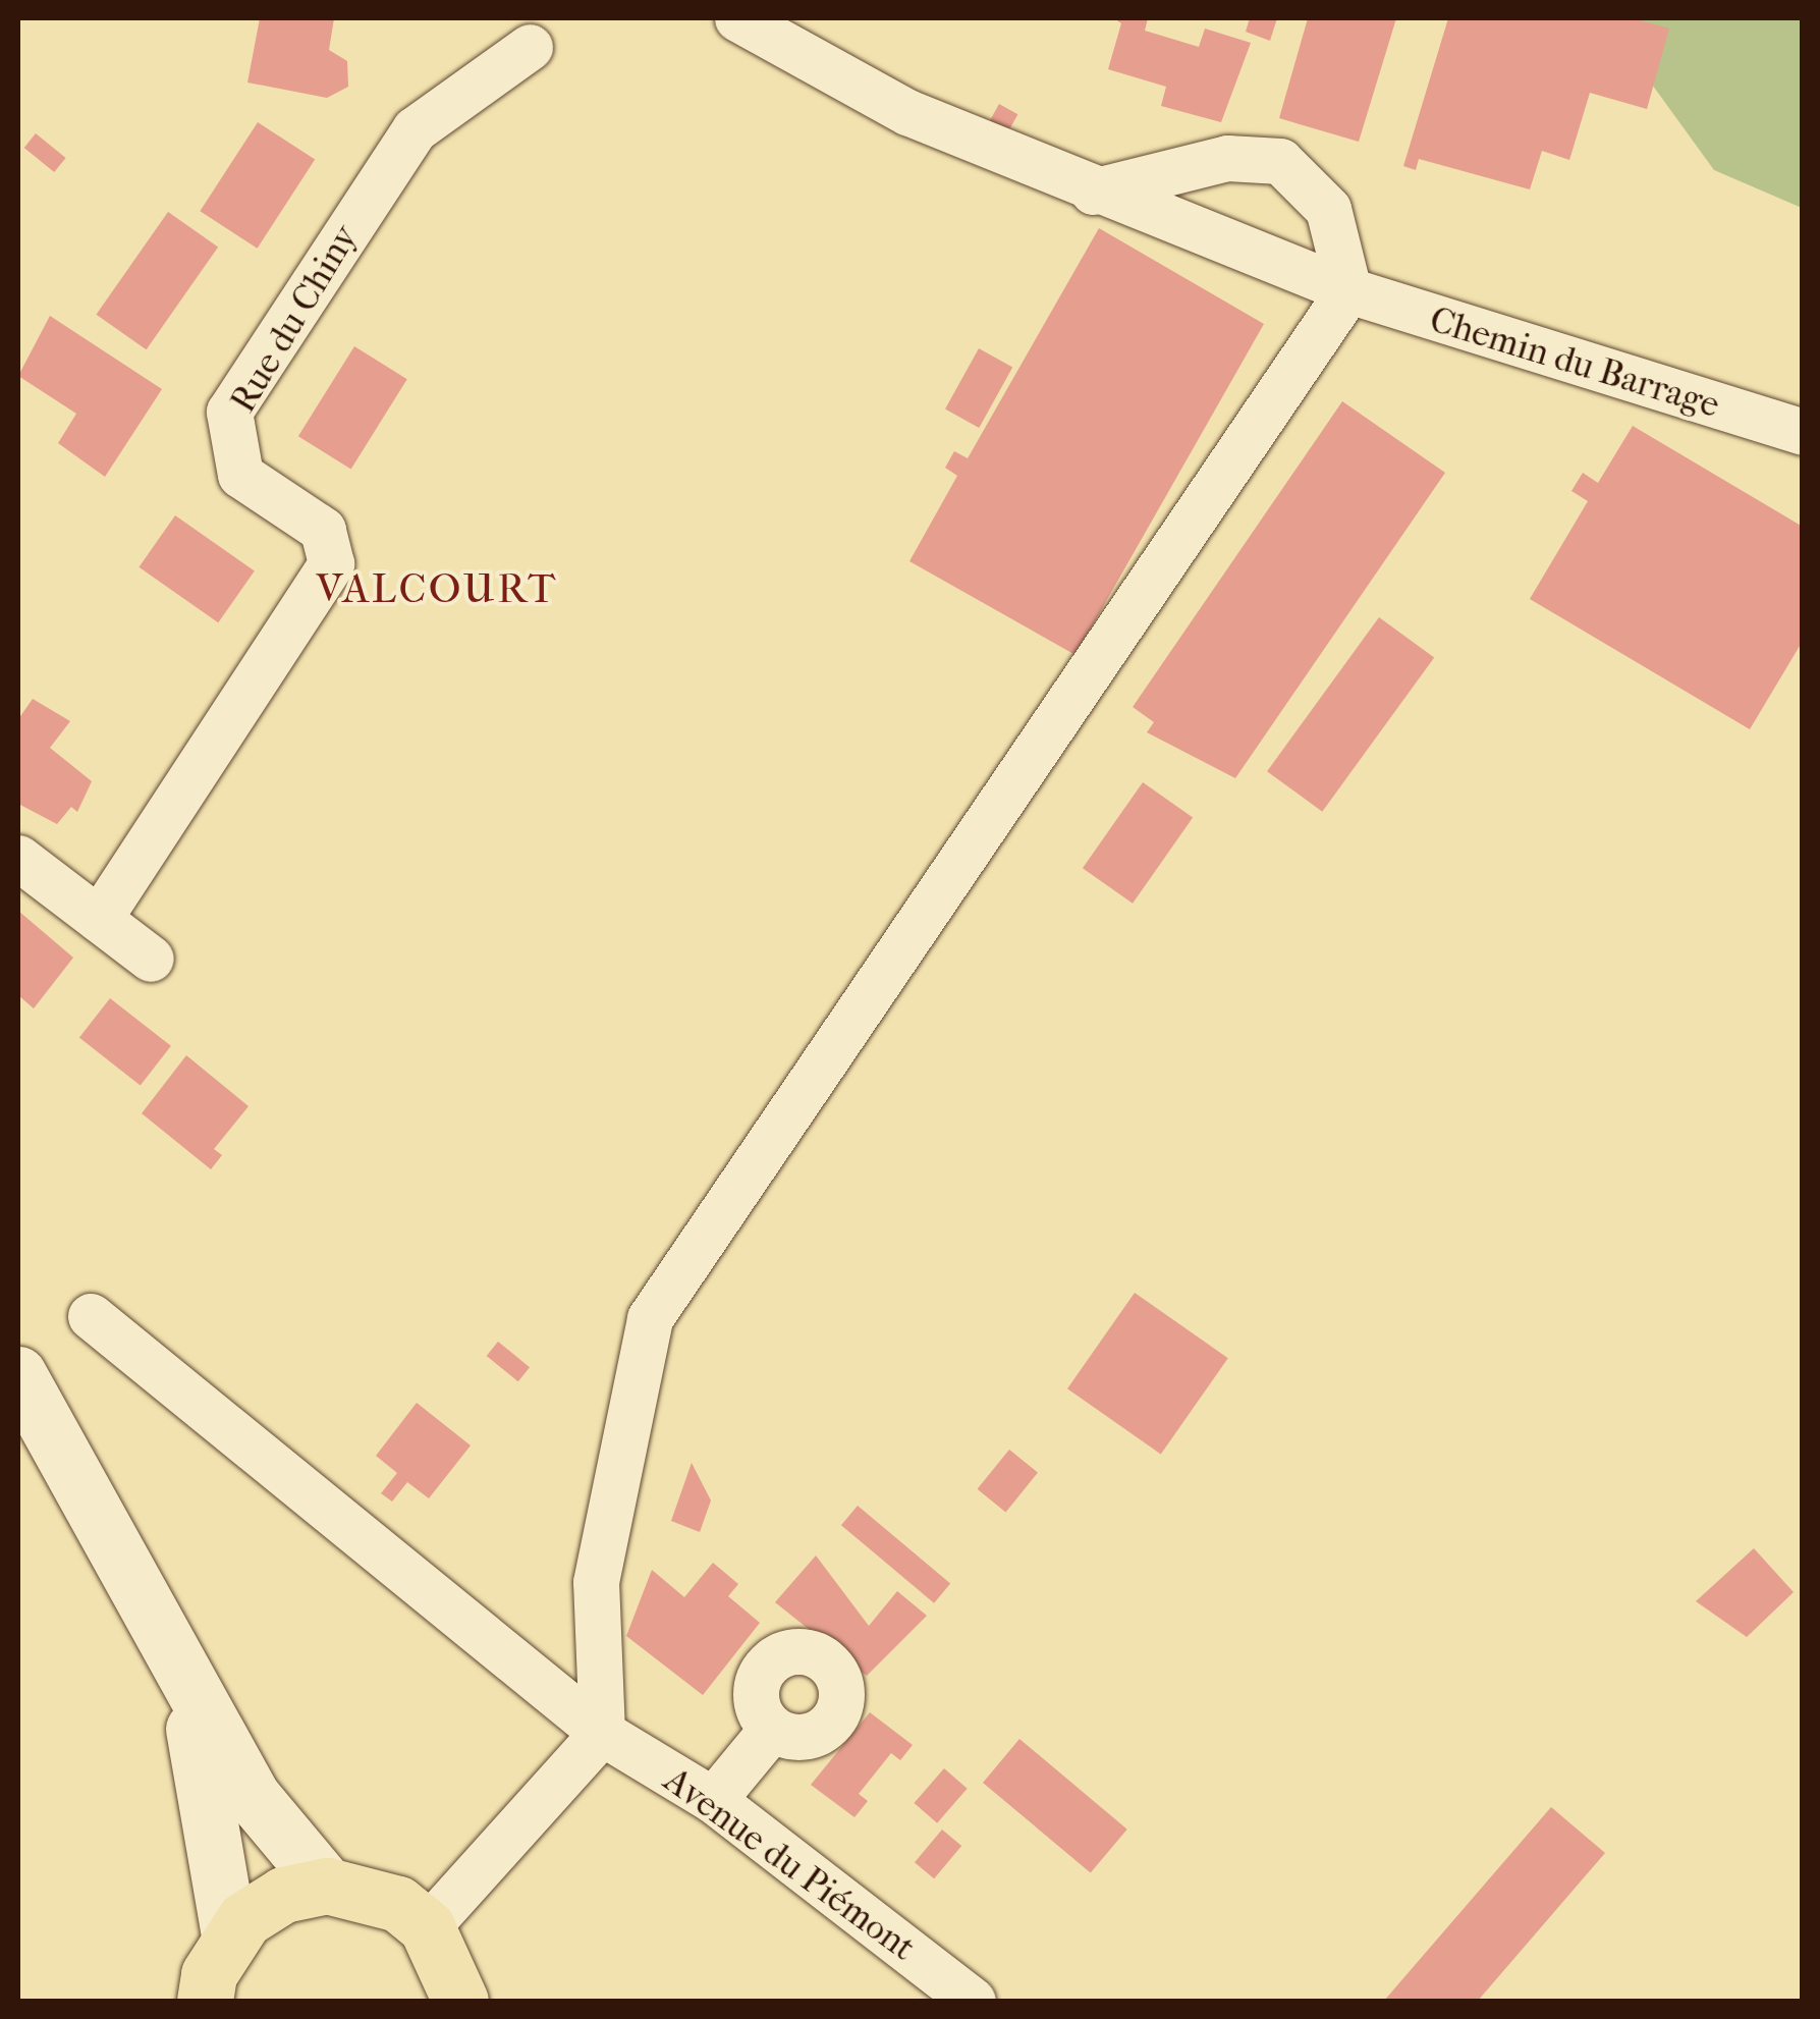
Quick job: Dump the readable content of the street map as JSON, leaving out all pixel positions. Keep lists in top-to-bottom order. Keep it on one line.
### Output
{"streets":{"street":["Rue du Chiny","Chemin du Barrage","Avenue du Piémont"]},"districts":["VALCOURT"]}
